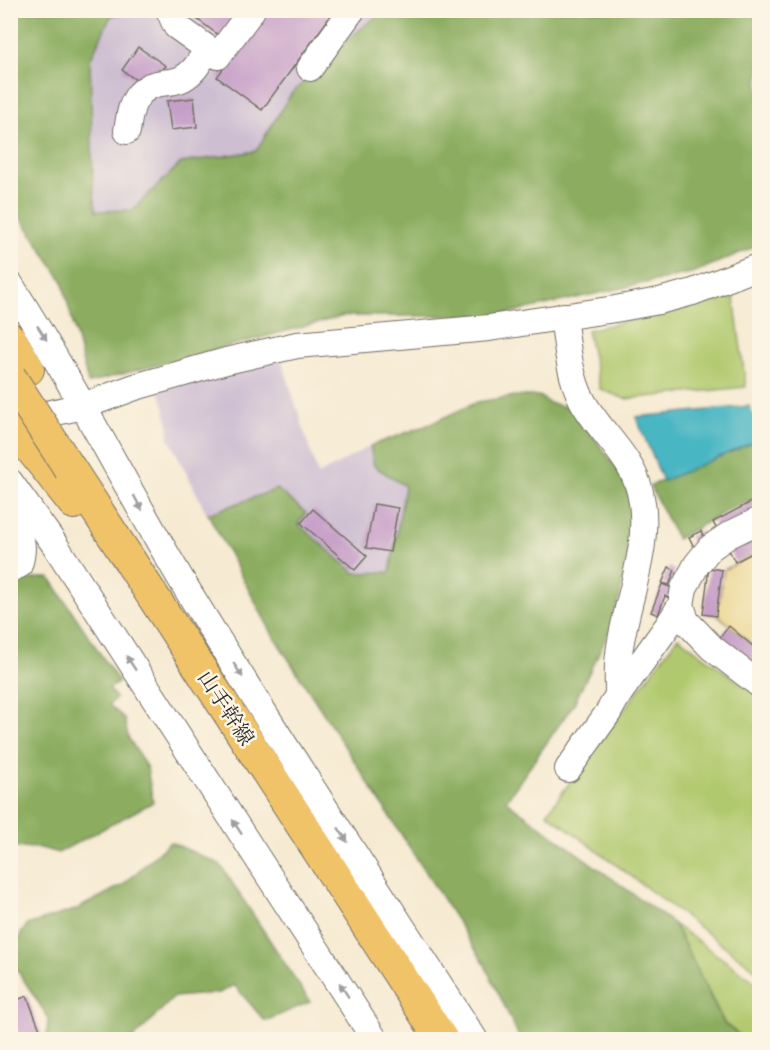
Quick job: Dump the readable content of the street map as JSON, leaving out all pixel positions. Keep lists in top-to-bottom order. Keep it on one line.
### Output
{"streets":{"main road":["山手幹線"]}}
